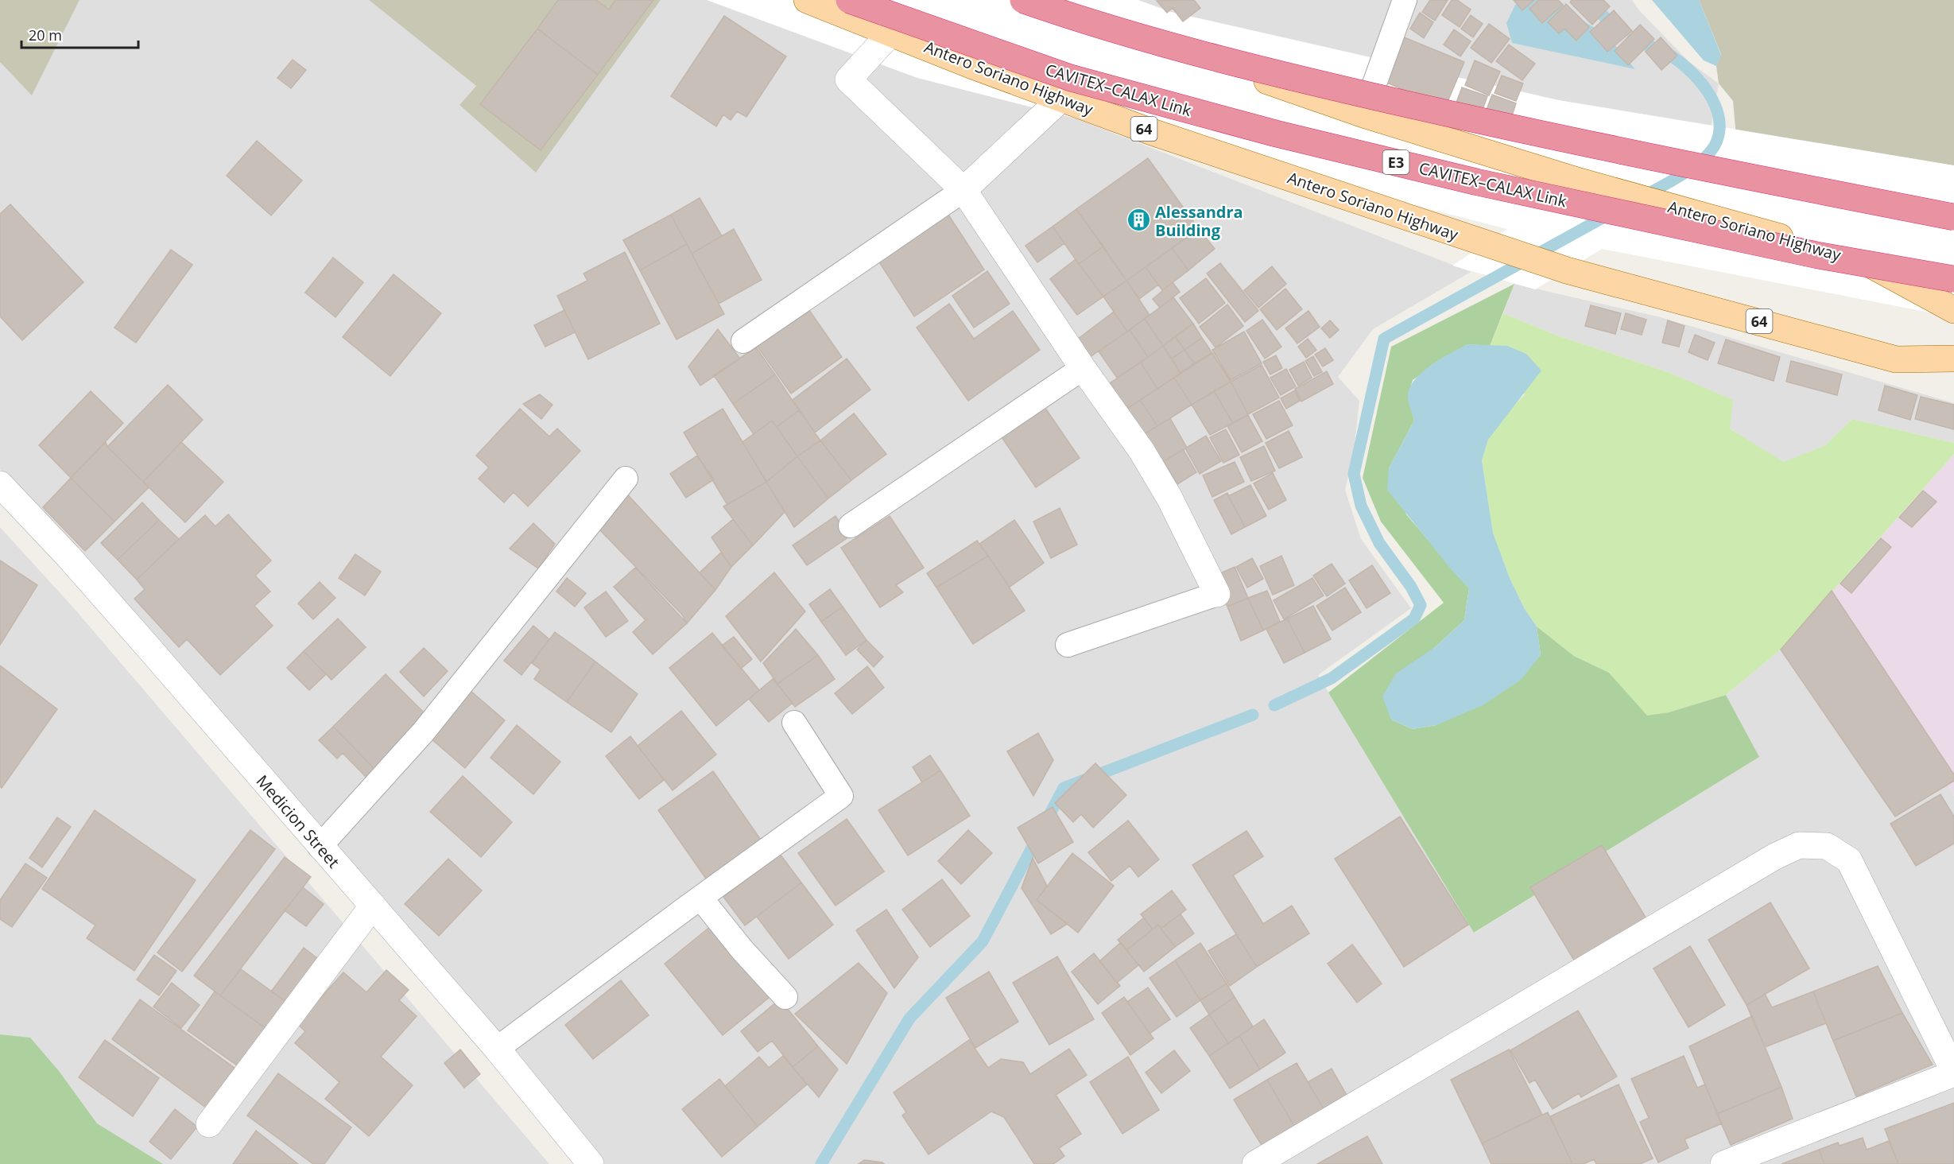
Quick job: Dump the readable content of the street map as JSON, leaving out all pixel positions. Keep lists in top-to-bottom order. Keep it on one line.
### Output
{"streets":{"highway":["CAVITEX–CALAX Link","E3"],"main road":["Antero Soriano Highway","64"],"street":["Medicion Street"]},"places":{"building":["Alessandra Building"]},"scale_bar":"20 m"}
